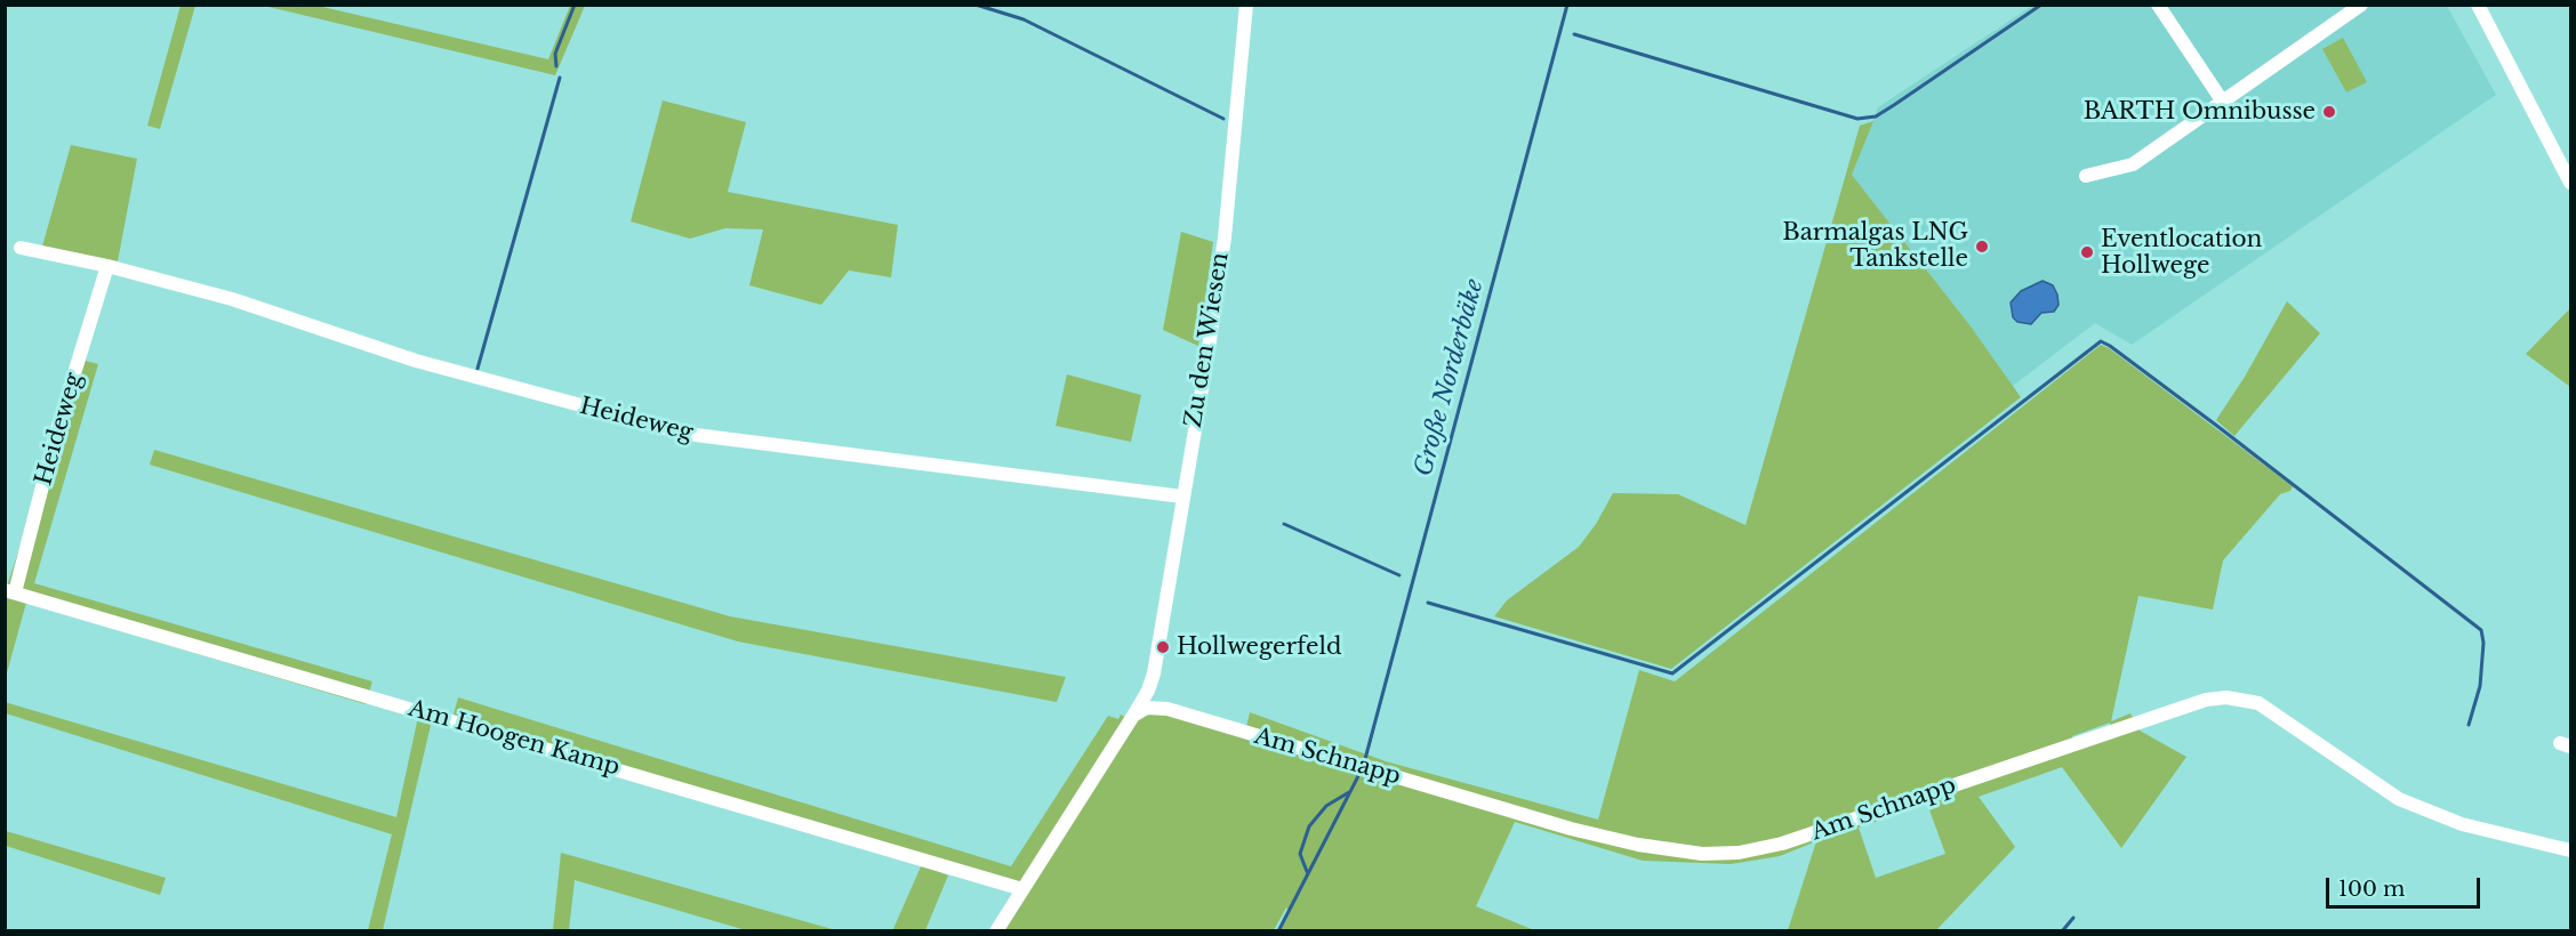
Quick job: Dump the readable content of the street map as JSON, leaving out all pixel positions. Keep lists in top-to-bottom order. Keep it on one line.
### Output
{"streets":{"street":["Zu den Wiesen","Heideweg","Am Hoogen Kamp","Am Schnapp"]},"crossings":[["Zu den Wiesen","Heideweg"],["Heideweg","Am Hoogen Kamp"]],"water":["Große Norderbäke"],"places":["BARTH Omnibusse","Barmalgas LNG Tankstelle","Eventlocation Hollwege","Hollwegerfeld"],"scale_bar":"100 m"}
